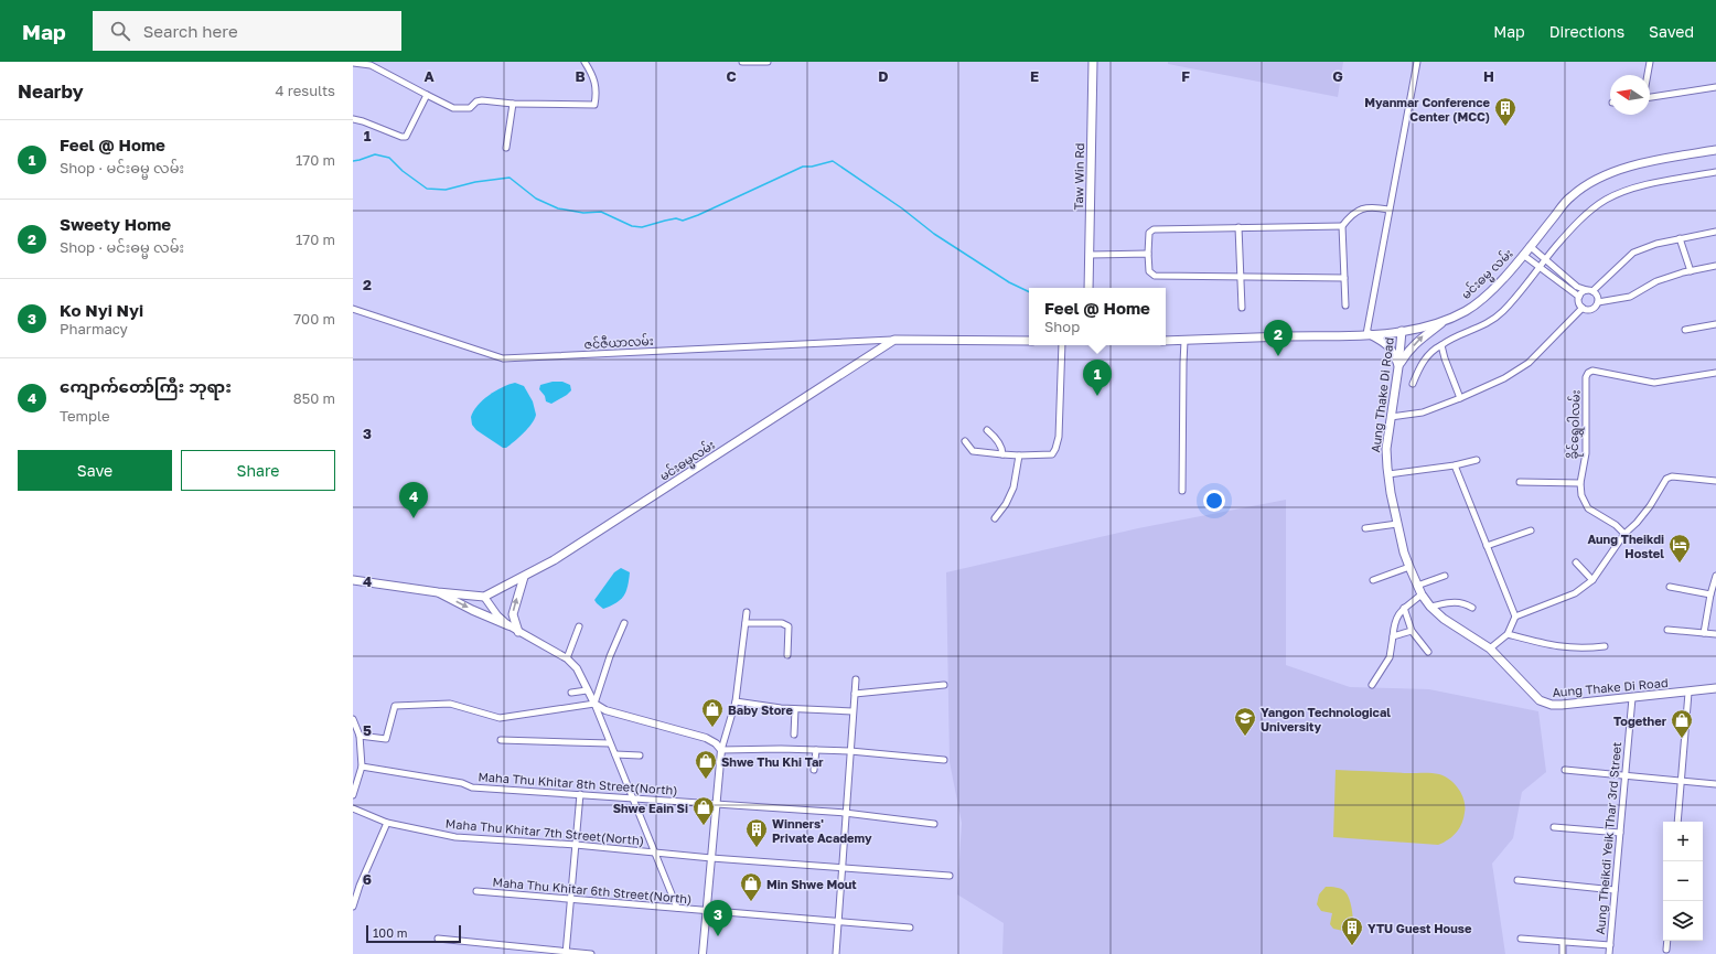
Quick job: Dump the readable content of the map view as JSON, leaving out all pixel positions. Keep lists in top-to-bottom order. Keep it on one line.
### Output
{"streets":{"main road":["Taw Win Rd","မင်းဓမ္မ လမ်း","Aung Thake Di Road","မင်းဓမ္မလမ်း"],"street":["ဇင်ဇီယာလမ်း","ခိုင်ရွှေဝါလမ်း","Maha Thu Khitar 8th Street(North)","Maha Thu Khitar 7th Street(North)","Aung Theikdi Yeik Thar 3rd Street","Maha Thu Khitar 6th Street(North)"]},"crossings":[["မင်းဓမ္မ လမ်း","Aung Thake Di Road"],["ဇင်ဇီယာလမ်း","မင်းဓမ္မလမ်း"],["Aung Thake Di Road","Aung Theikdi Yeik Thar 3rd Street"]],"places":{"building":["Myanmar Conference Center (MCC)","Winners' Private Academy","YTU Guest House"],"hotel":["Aung Theikdi Hostel"],"shop":["Baby Store","Together","Shwe Thu Khi Tar","Shwe Eain Si","Min Shwe Mout"],"school or university":["Yangon Technological University"]},"scale_bar":"100 m","north":"left","page":{"header":"Map","search":"Search here","nav":["Map","Directions","Saved"],"heading":["Nearby","4 results"],"list":[{"mark":"1","name":"Feel @ Home","note":"Shop · မင်းဓမ္မ လမ်း","value":"170 m"},{"mark":"2","name":"Sweety Home","note":"Shop · မင်းဓမ္မ လမ်း","value":"170 m"},{"mark":"3","name":"Ko Nyi Nyi","note":"Pharmacy","value":"700 m"},{"mark":"4","name":"ကျောက်တော်ကြီး ဘုရား","note":"Temple","value":"850 m"}],"popup":["Feel @ Home","Shop"],"pins":["2","1","4","3"],"buttons":["Save","Share"],"map_buttons":["+","−"],"scale":"100 m"},"grid":{"columns":["A","B","C","D","E","F","G","H"],"rows":["1","2","3","4","5","6"]}}
